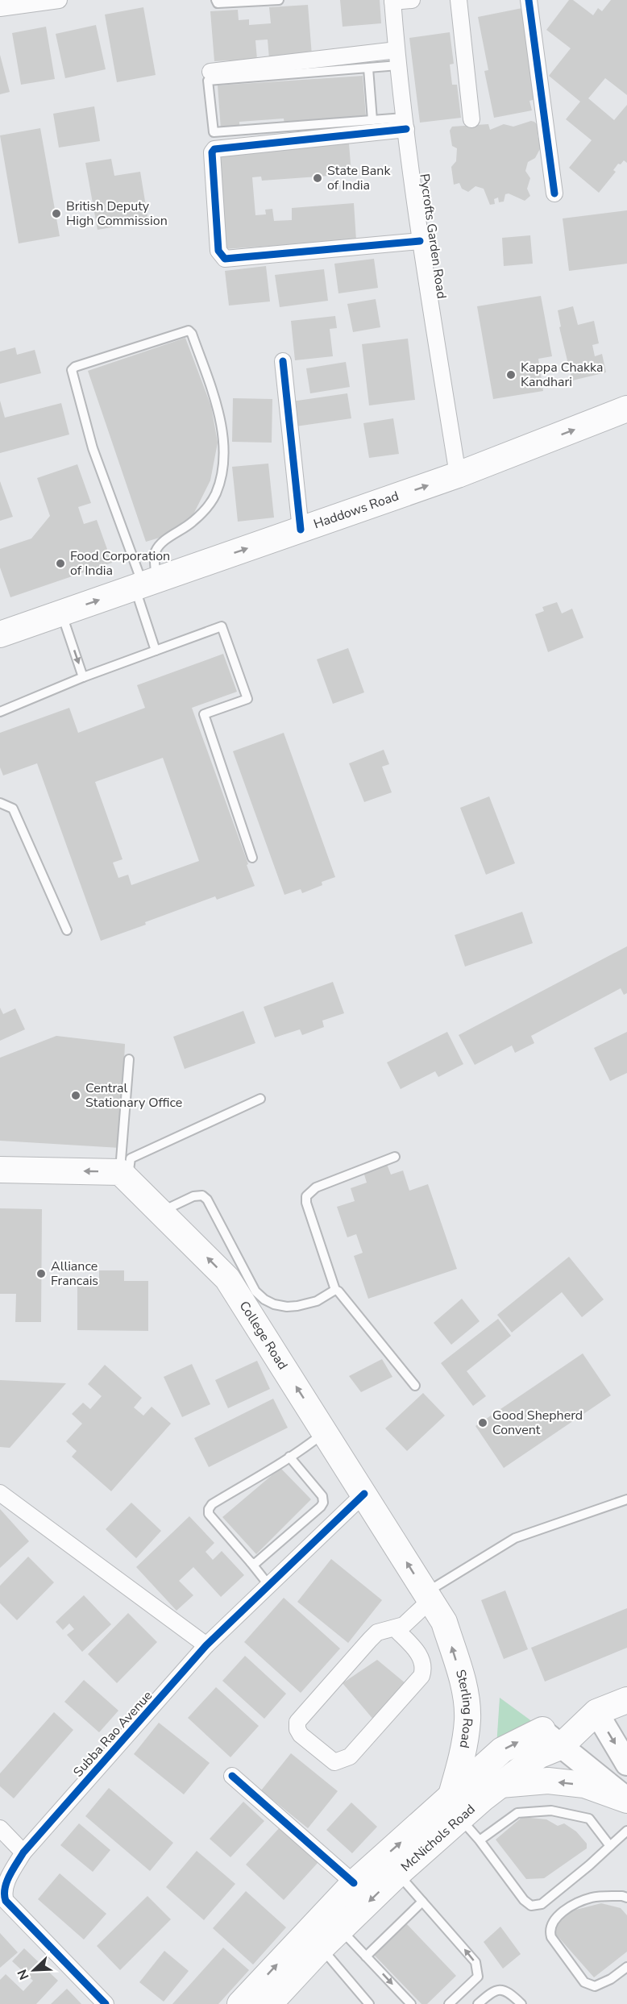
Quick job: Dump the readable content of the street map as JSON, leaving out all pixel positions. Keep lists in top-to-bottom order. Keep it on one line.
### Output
{"streets":{"main road":["Haddows Road","College Road","Sterling Road","McNichols Road"],"street":["Pycrofts Garden Road","Subba Rao Avenue"]},"crossings":[["Pycrofts Garden Road","Haddows Road"],["College Road","Sterling Road"],["College Road","Subba Rao Avenue"],["Sterling Road","McNichols Road"]],"one_way":["Haddows Road","College Road"],"places":["State Bank of India","British Deputy High Commission","Kappa Chakka Kandhari","Food Corporation of India","Central Stationary Office","Alliance Francais","Good Shepherd Convent"],"north":"bottom left"}
